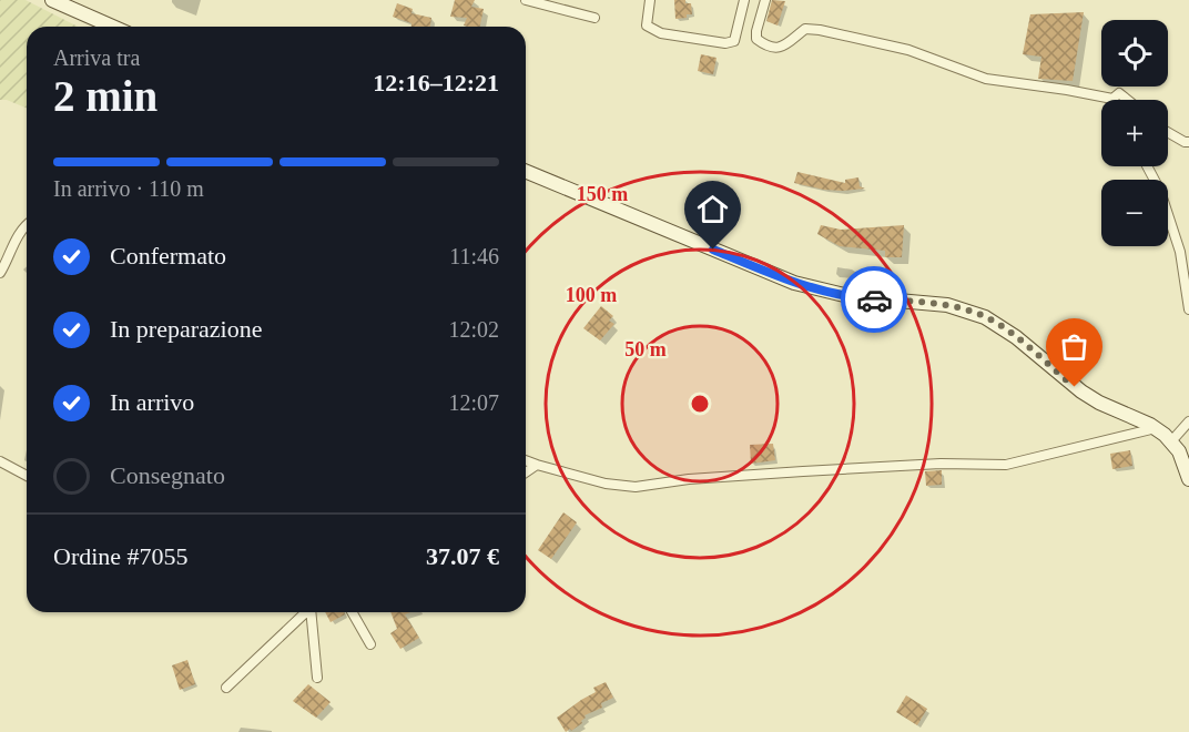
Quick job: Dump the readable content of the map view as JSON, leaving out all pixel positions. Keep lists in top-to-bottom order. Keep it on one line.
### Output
{"page":{"map_buttons":["+","−"],"heading":["2 min","Arriva tra","12:16–12:21"],"panel":["Ordine #7055","37.07 €"],"bar":"In arrivo · 110 m","list":[["Confermato","11:46"],["In preparazione","12:02"],["In arrivo","12:07"],"Consegnato"]},"rings":["150 m","100 m","50 m"]}
